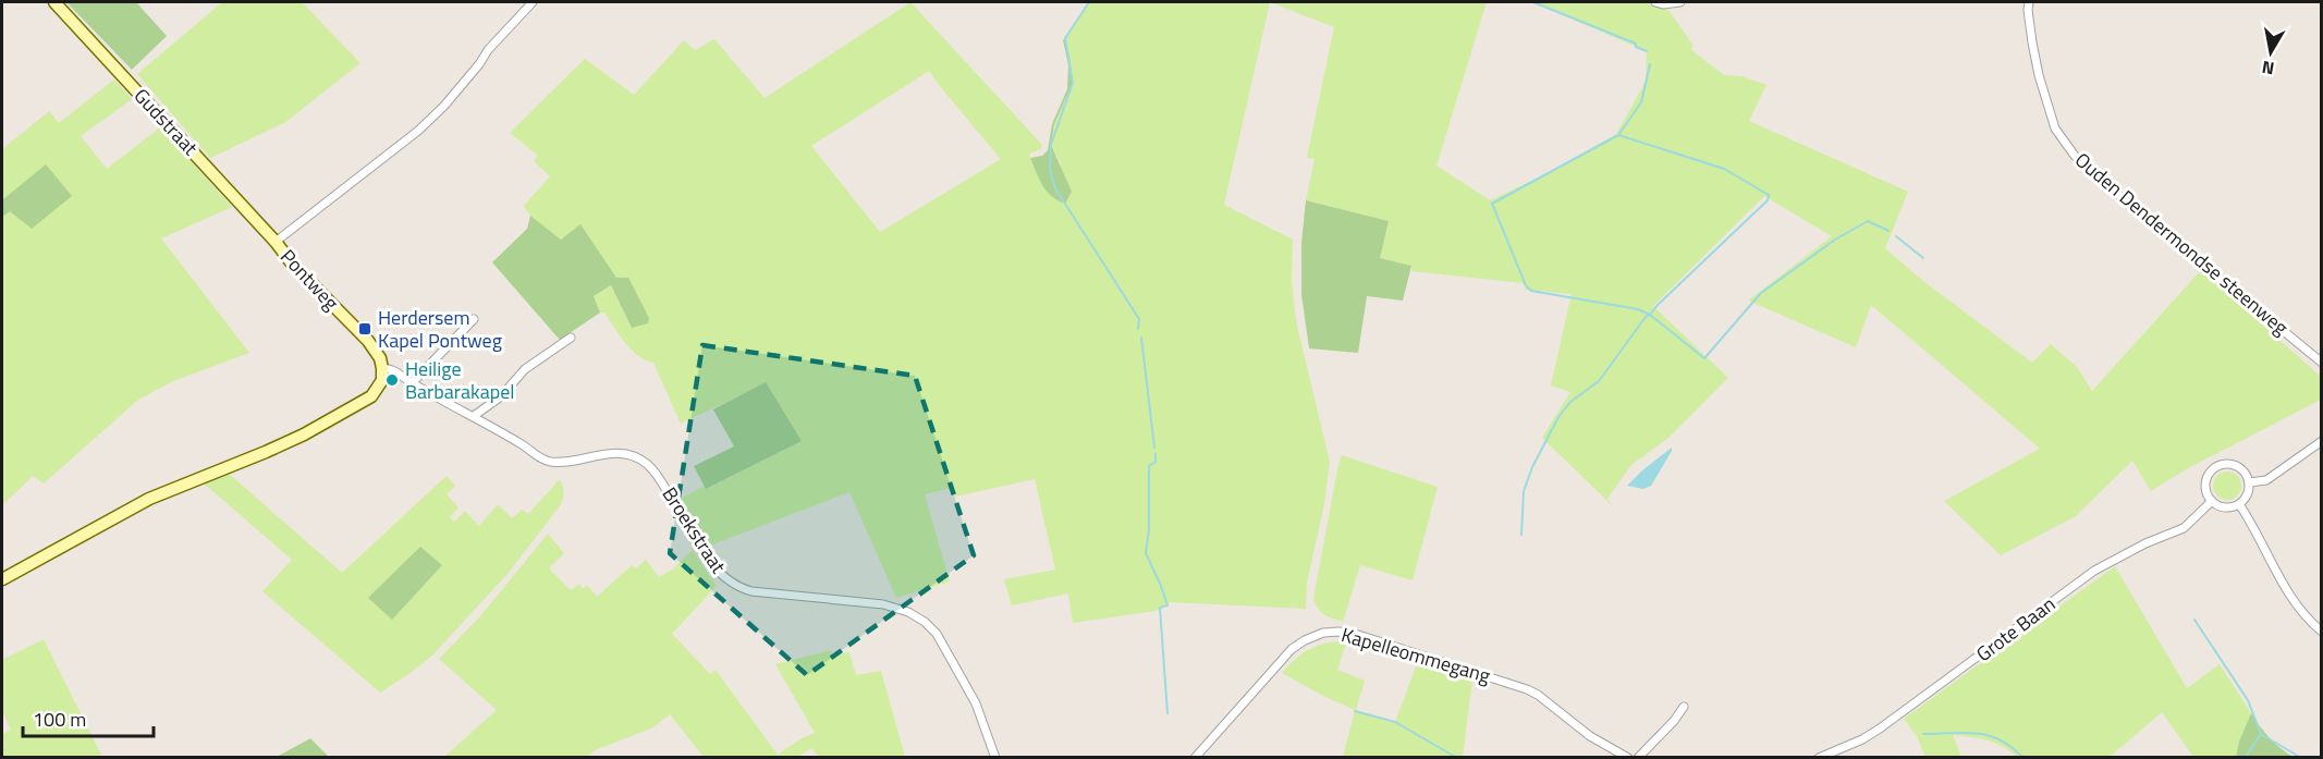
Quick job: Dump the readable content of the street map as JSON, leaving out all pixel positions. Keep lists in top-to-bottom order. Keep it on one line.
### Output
{"streets":{"street":["Gudstraat","Ouden Dendermondse steenweg","Pontweg","Broekstraat","Grote Baan","Kapelleommegang"]},"crossings":[["Gudstraat","Pontweg"],["Pontweg","Broekstraat"]],"places":{"transit":["Herdersem Kapel Pontweg"],"other":["Heilige Barbarakapel"]},"scale_bar":"100 m","north":"bottom"}
